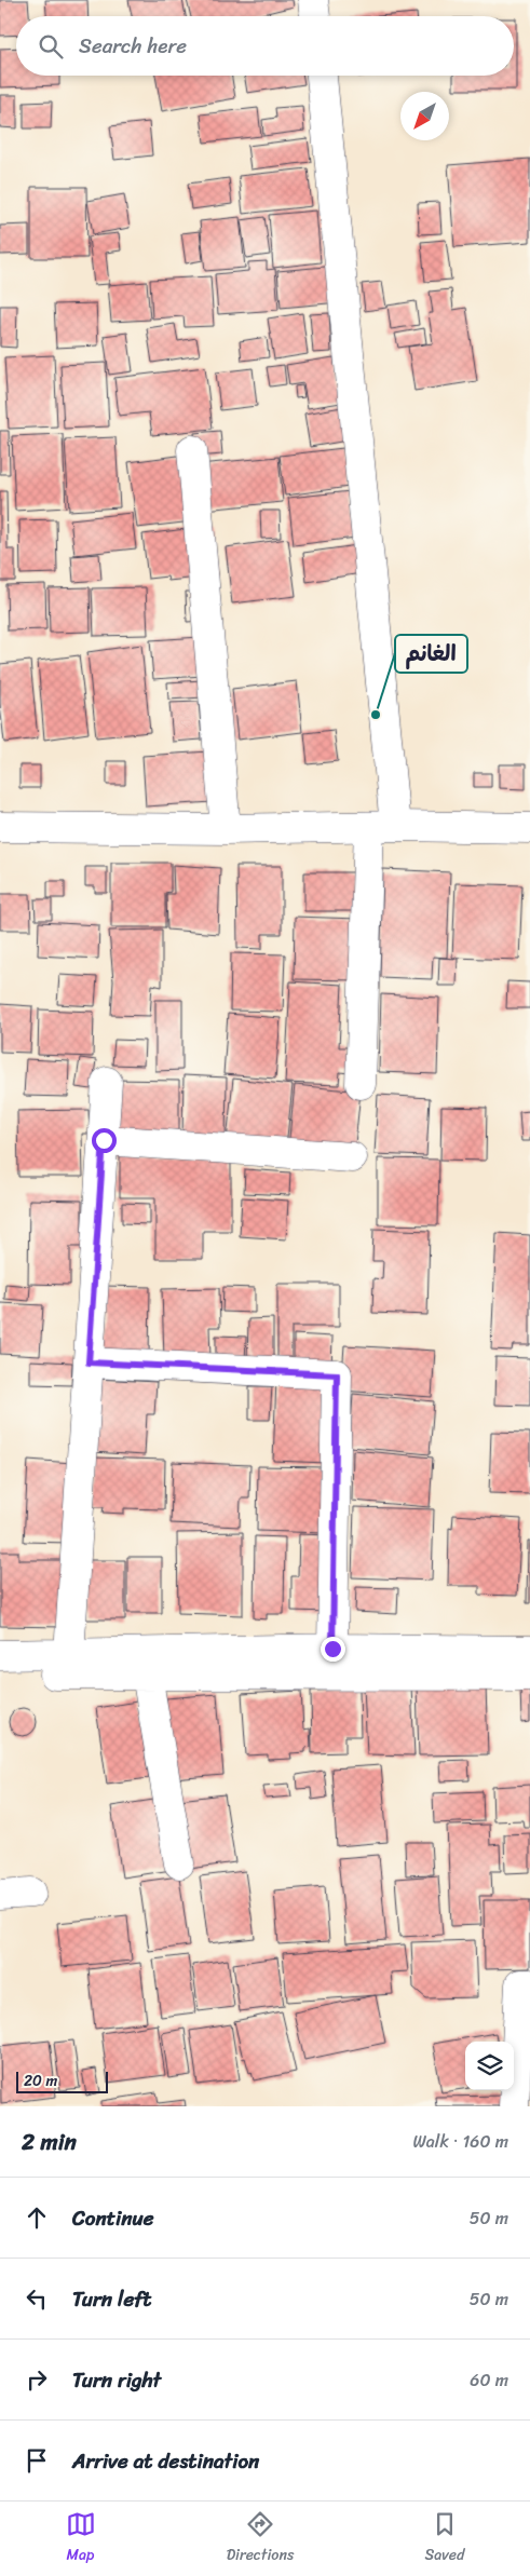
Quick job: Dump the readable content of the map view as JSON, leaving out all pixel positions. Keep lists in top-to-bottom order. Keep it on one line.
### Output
{"places":["الغانم"],"scale_bar":"20 m","north":"bottom left","page":{"search":"Search here","scale":"20 m","heading":["2 min","Walk · 160 m"],"list":[["Continue","50 m"],["Turn left","50 m"],["Turn right","60 m"],"Arrive at destination"],"nav":["Map","Directions","Saved"]}}
